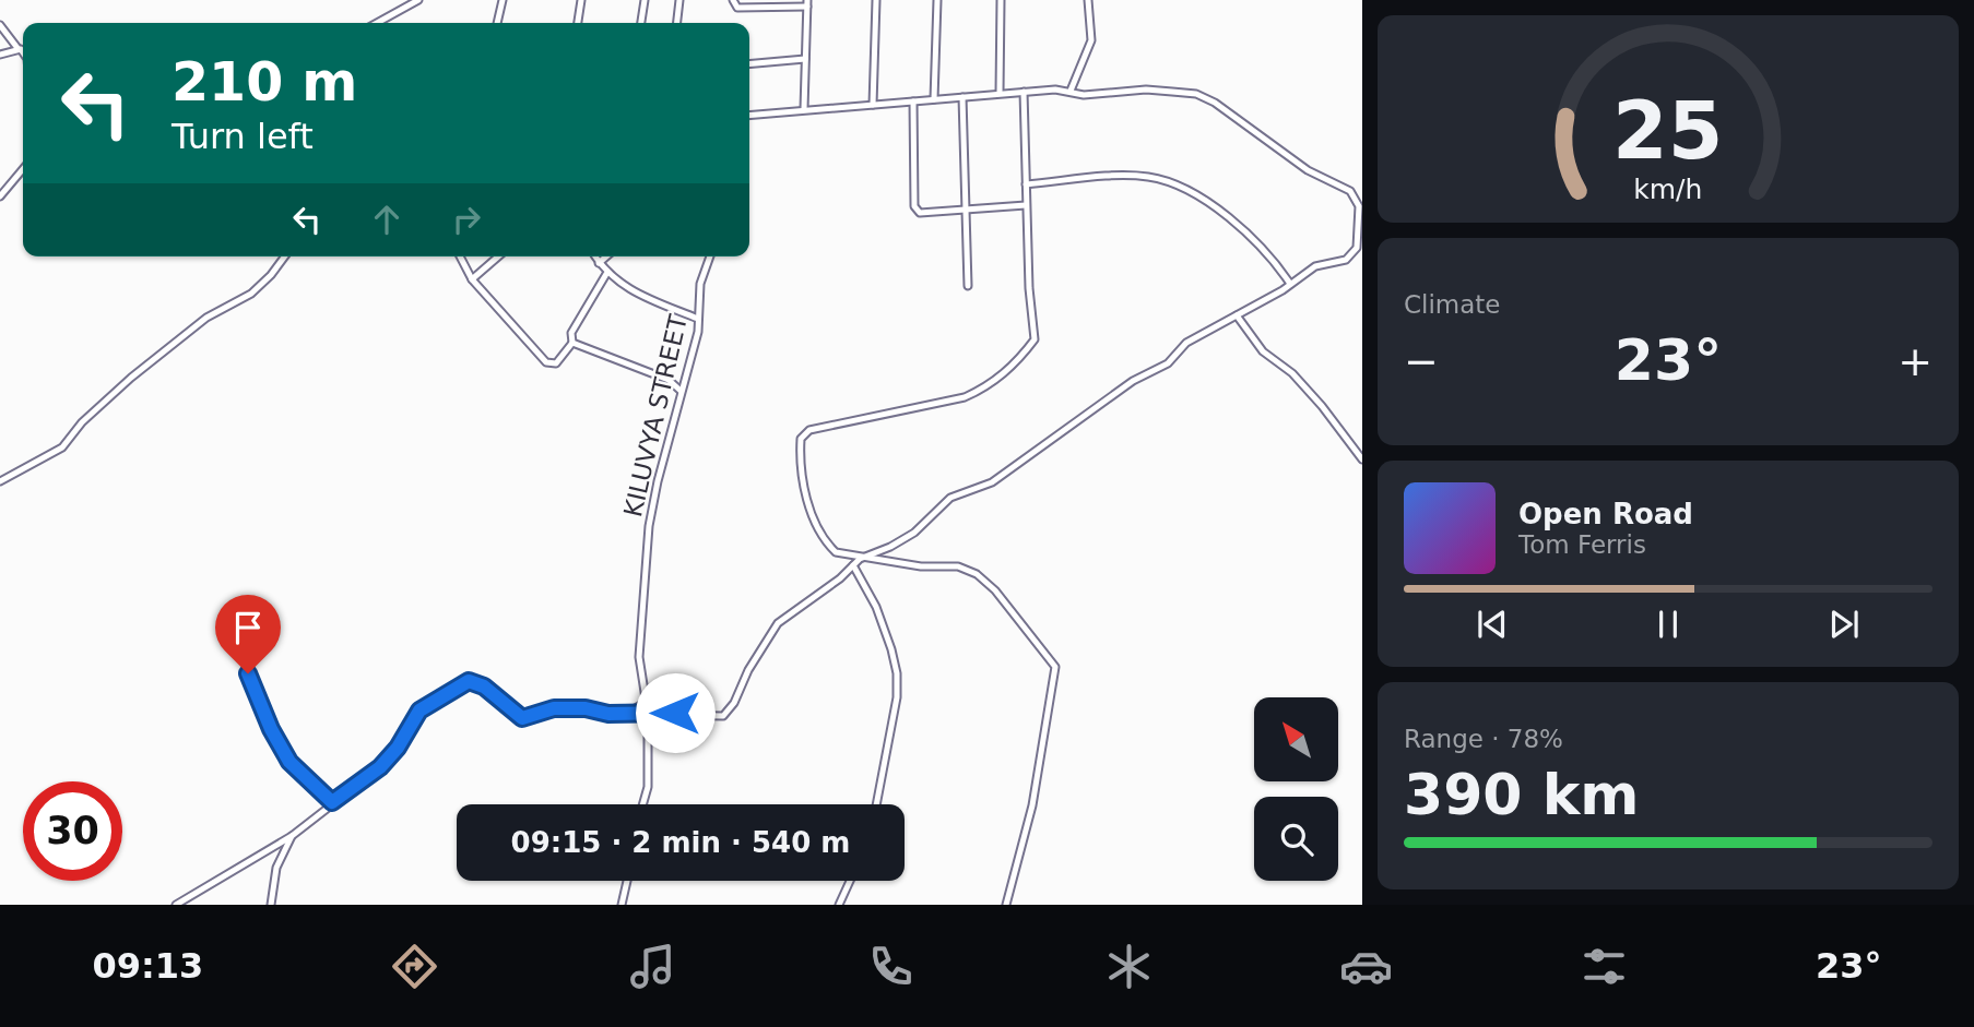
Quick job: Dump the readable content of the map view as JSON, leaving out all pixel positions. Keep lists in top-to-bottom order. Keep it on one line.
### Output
{"streets":{"street":["KILUVYA STREET"]},"north":"top left","page":{"turn":["210 m","Turn left"],"tile":["Climate",["Range · 78%","390 km"]],"heat":["−","23°","+"],"song":["Open Road","Tom Ferris"],"limit":"30","trip":"09:15 · 2 min · 540 m","tabs":["09:13","23°"],"gauge":["25","km/h"]}}
